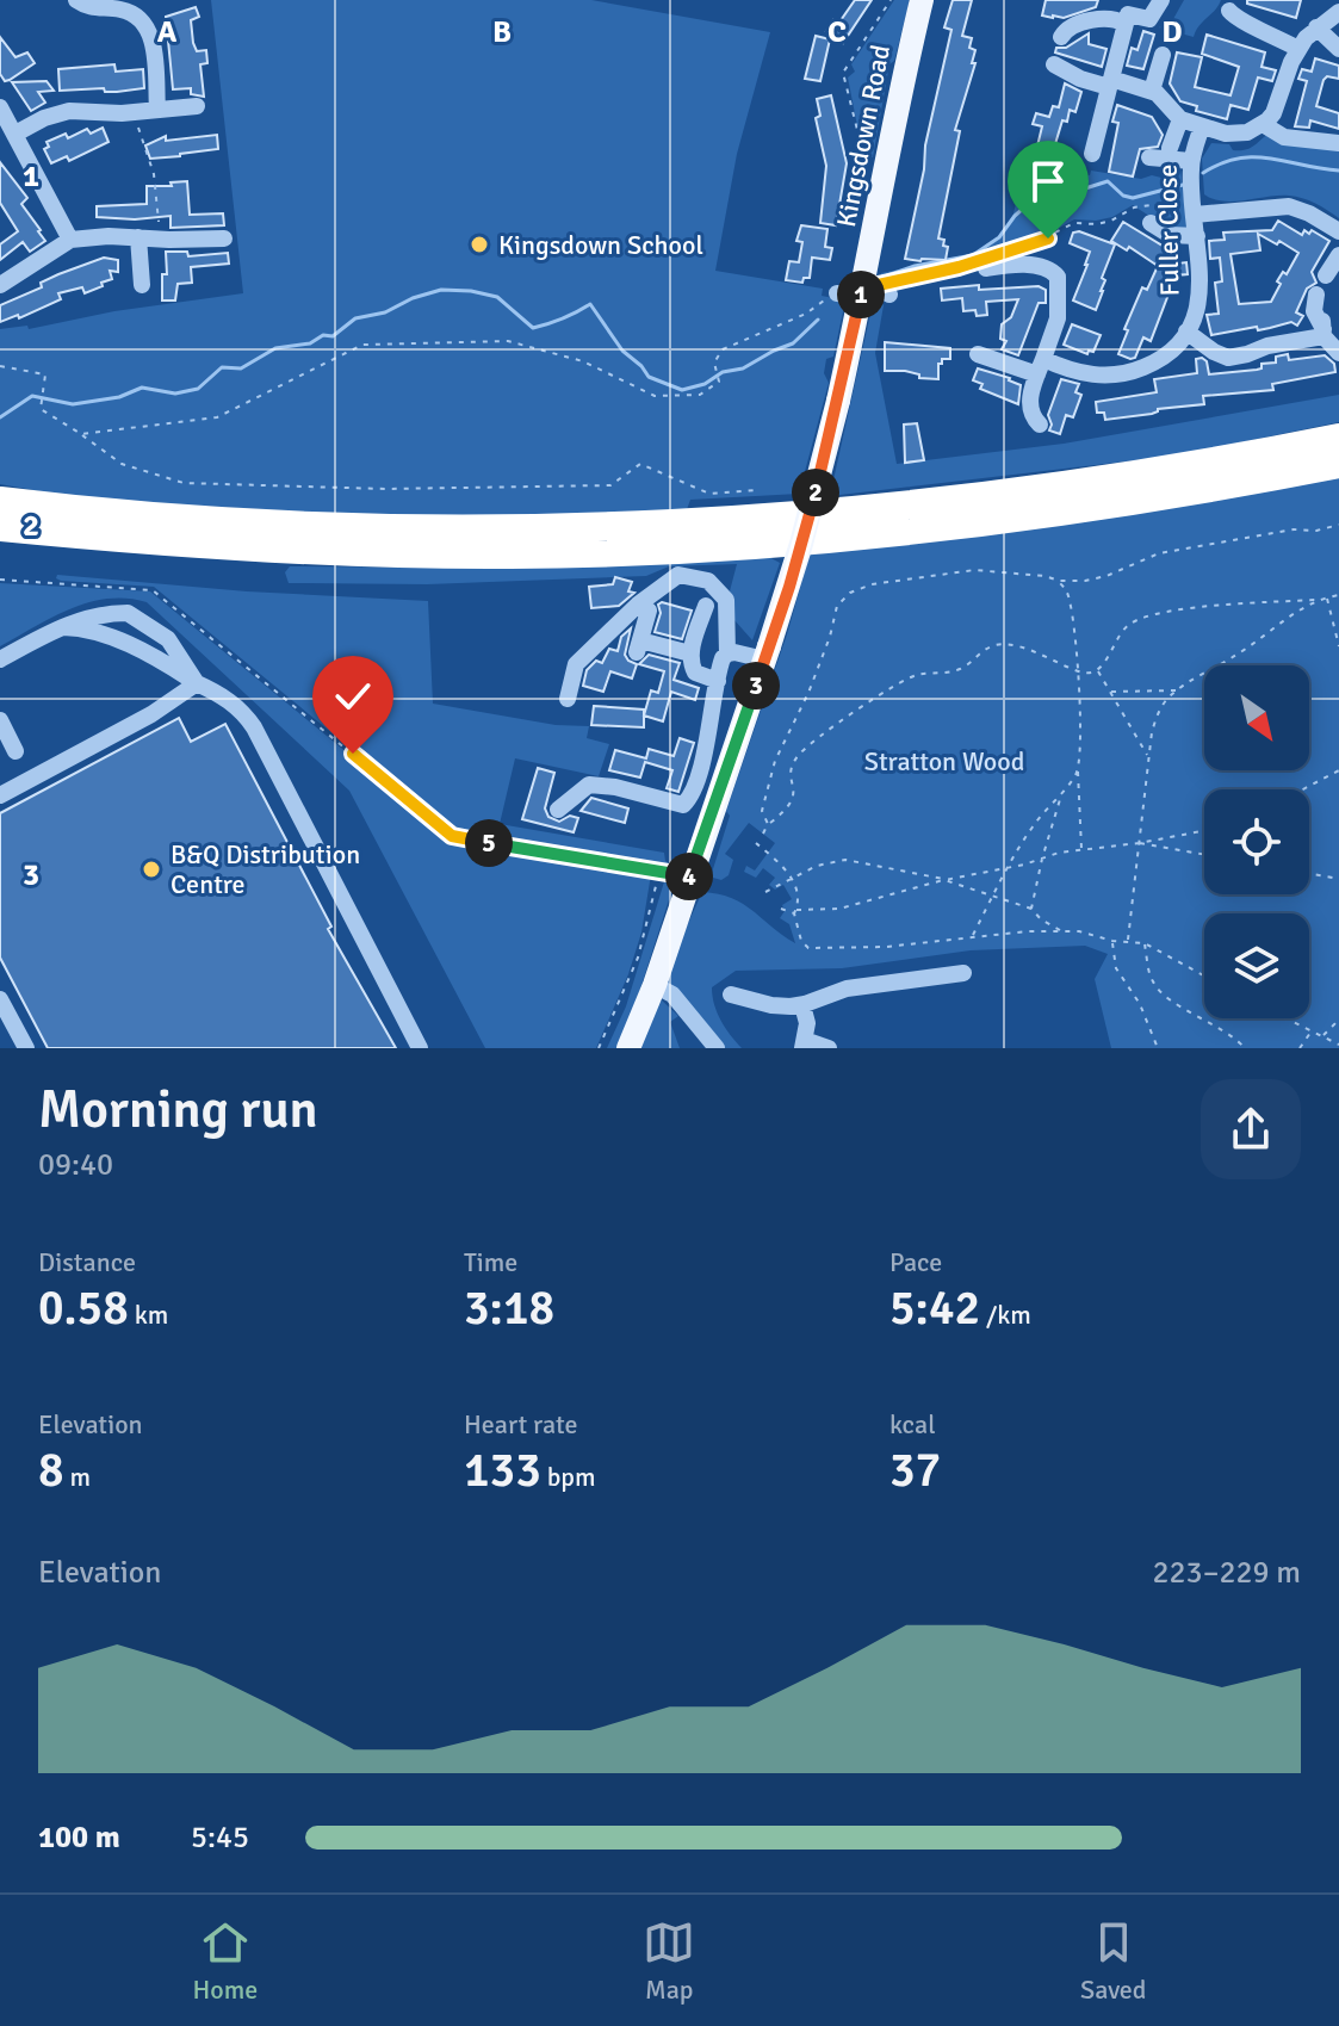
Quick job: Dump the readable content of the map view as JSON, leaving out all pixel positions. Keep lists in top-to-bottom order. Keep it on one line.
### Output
{"streets":{"main road":["Kingsdown Road"],"street":["Fuller Close"]},"parks":["Stratton Wood"],"places":["Kingsdown School","B&Q Distribution Centre"],"north":"bottom right","page":{"pins":["1","2","3","5","4"],"heading":["Morning run","09:40"],"stats":[["Distance","0.58 km"],["Time","3:18"],["Pace","5:42 /km"],["Elevation","8 m"],["Heart rate","133 bpm"],["kcal","37"]],"chart":["Elevation","223–229 m"],"list":[{"name":"100 m","note":"5:45"}],"tabs":["Home","Map","Saved"]},"grid":{"columns":["A","B","C","D"],"rows":["1","2","3"]}}
